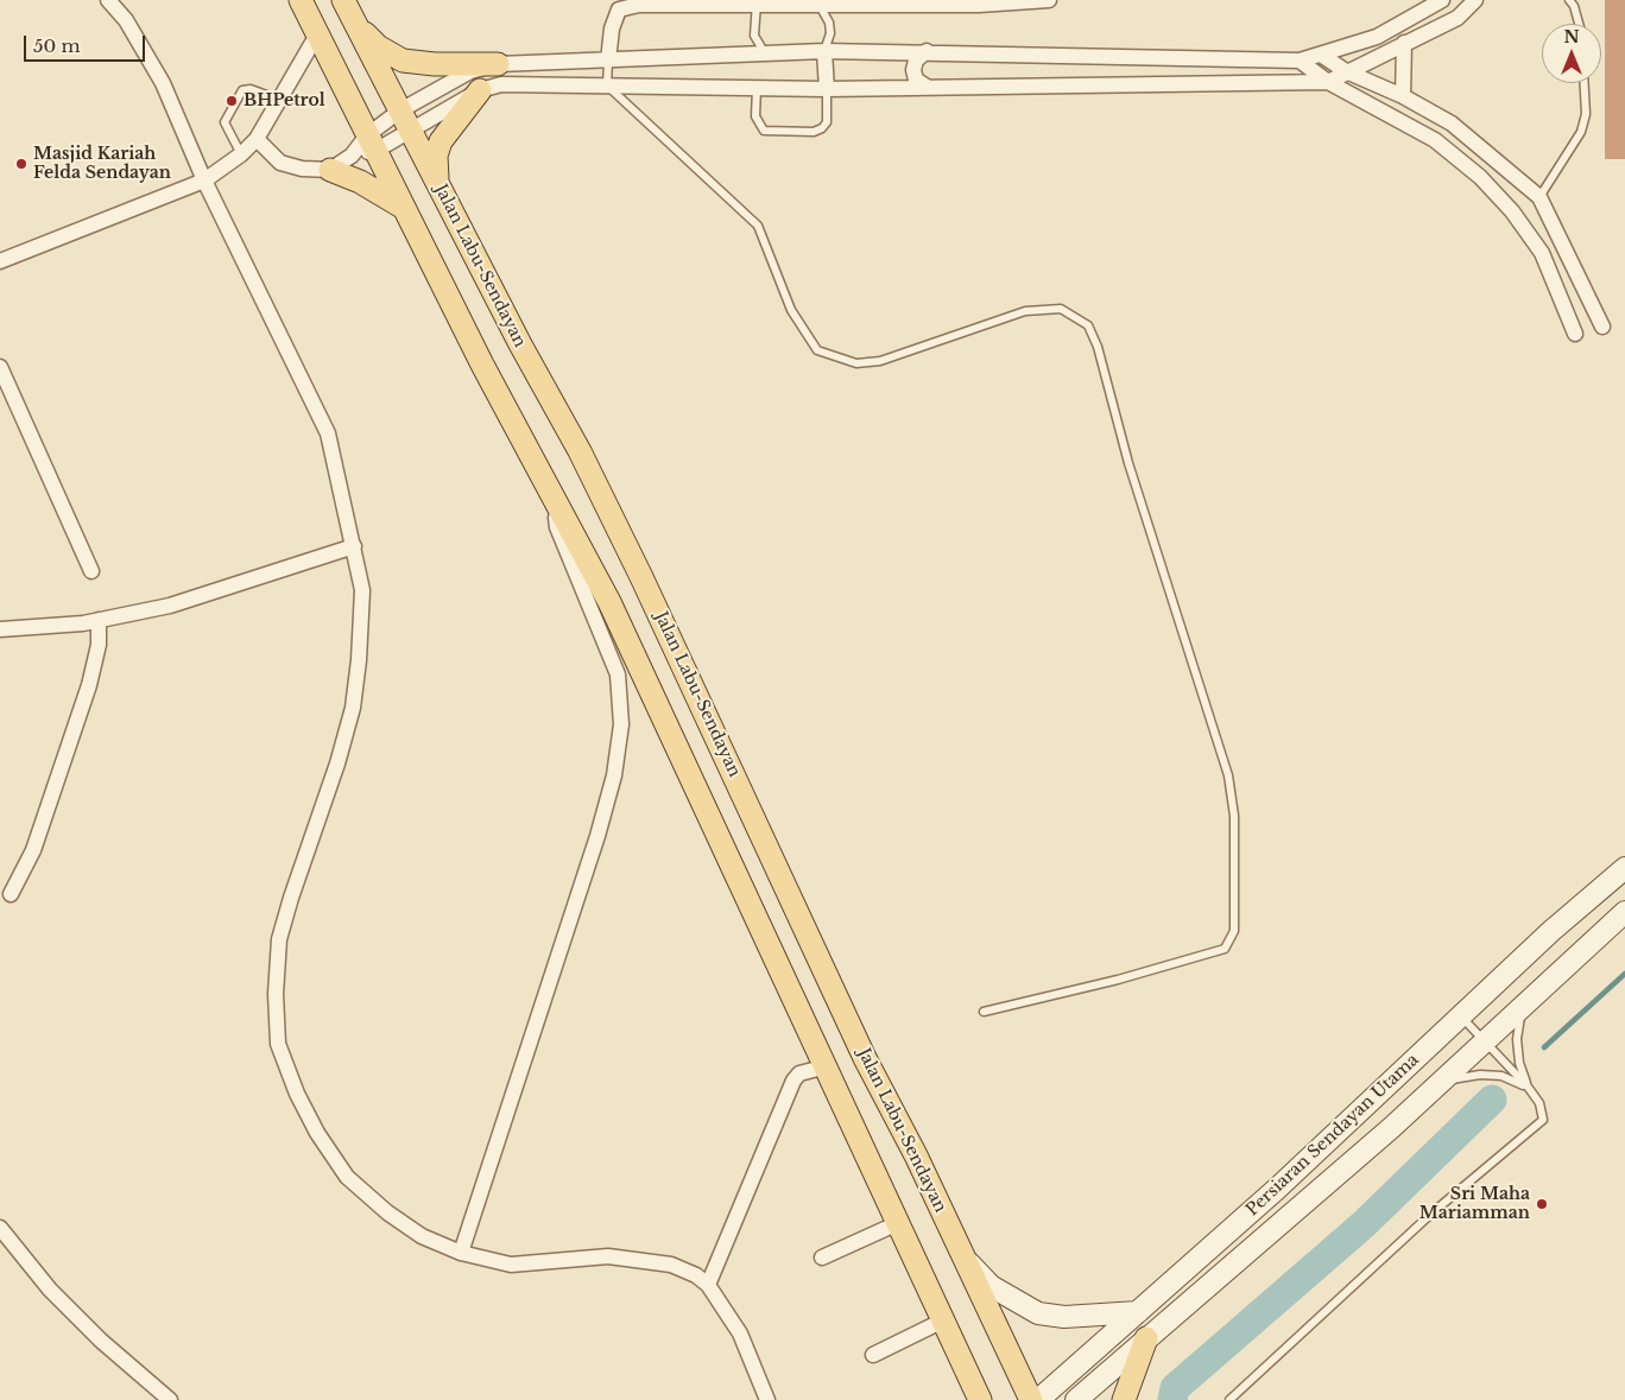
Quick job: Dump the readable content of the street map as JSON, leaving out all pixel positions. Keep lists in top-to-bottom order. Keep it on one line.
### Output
{"streets":{"main road":["Jalan Labu-Sendayan","Persiaran Sendayan Utama"]},"places":["BHPetrol","Masjid Kariah Felda Sendayan","Sri Maha Mariamman"],"scale_bar":"50 m","north":"top"}
